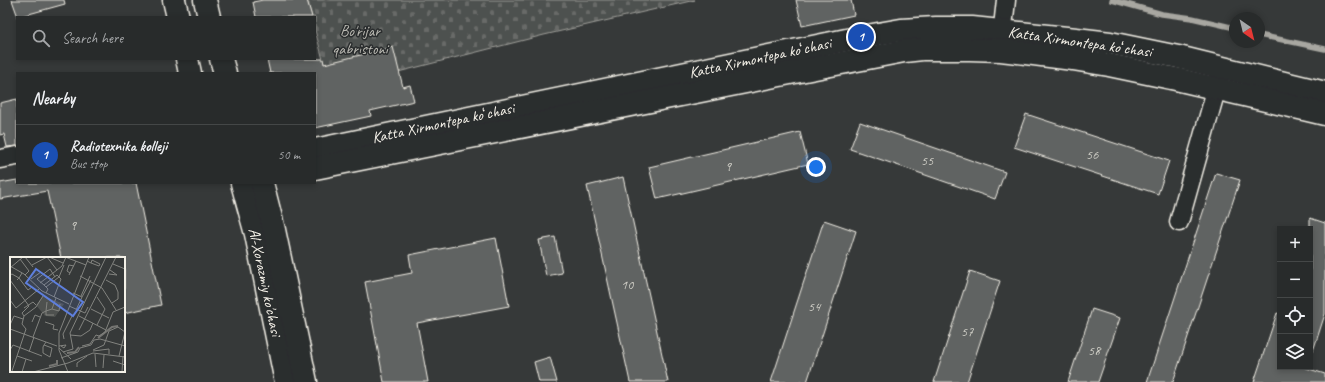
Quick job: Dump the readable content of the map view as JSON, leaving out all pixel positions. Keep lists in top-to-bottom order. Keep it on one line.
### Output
{"streets":{"main road":["Katta Xirmontepa koʻchasi","Al-Xorazmiy ko'chasi"]},"parks":["Bo'rijar qabristoni"],"house_numbers":["56","55","9","9","10","54","57","58"],"north":"bottom right","page":{"search":"Search here","pins":"1","heading":"Nearby","list":[{"mark":"1","name":"Radiotexnika kolleji","note":"Bus stop","value":"50 m"}],"map_buttons":["+","−"]}}
